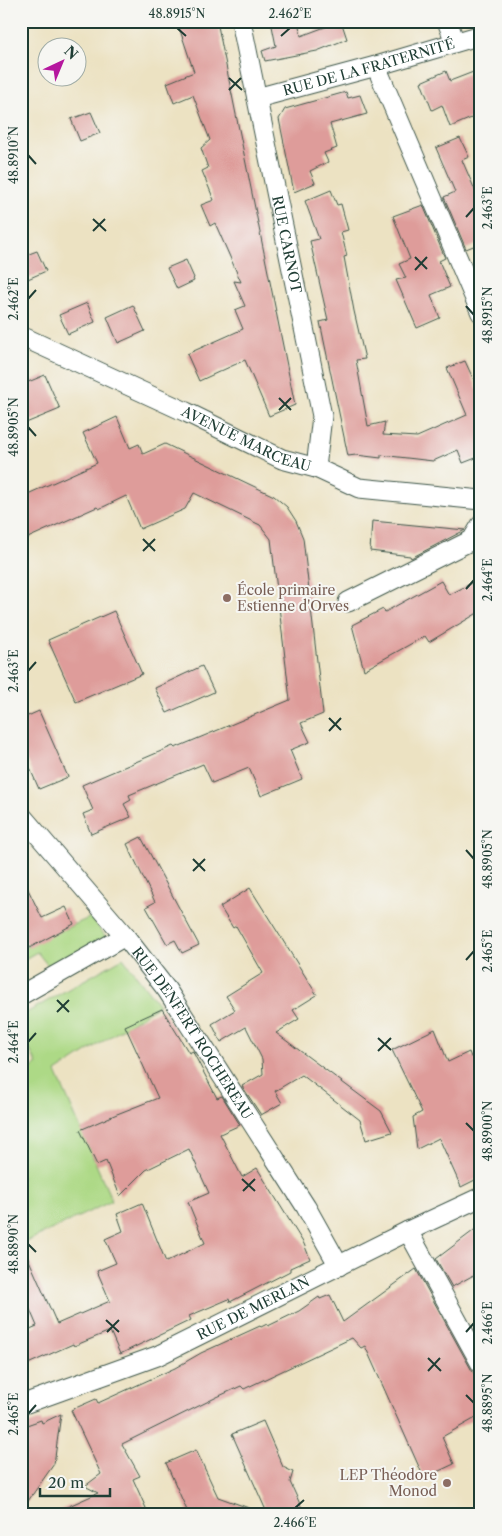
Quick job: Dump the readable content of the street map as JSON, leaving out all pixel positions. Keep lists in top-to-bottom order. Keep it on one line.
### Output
{"streets":{"street":["RUE DE LA FRATERNITÉ","RUE CARNOT","AVENUE MARCEAU","RUE DENFERT ROCHEREAU","RUE DE MERLAN"]},"crossings":[["RUE DE LA FRATERNITÉ","RUE CARNOT"],["RUE CARNOT","AVENUE MARCEAU"],["RUE DENFERT ROCHEREAU","RUE DE MERLAN"]],"places":["École primaire Estienne d'Orves","LEP Théodore Monod"],"scale_bar":"20 m","north":"top right","coordinates":["48.8915°N","2.462°E","48.8910°N","2.463°E","48.8905°N","2.464°E","2.465°E","48.8900°N","48.8890°N","2.466°E","48.8895°N"]}
